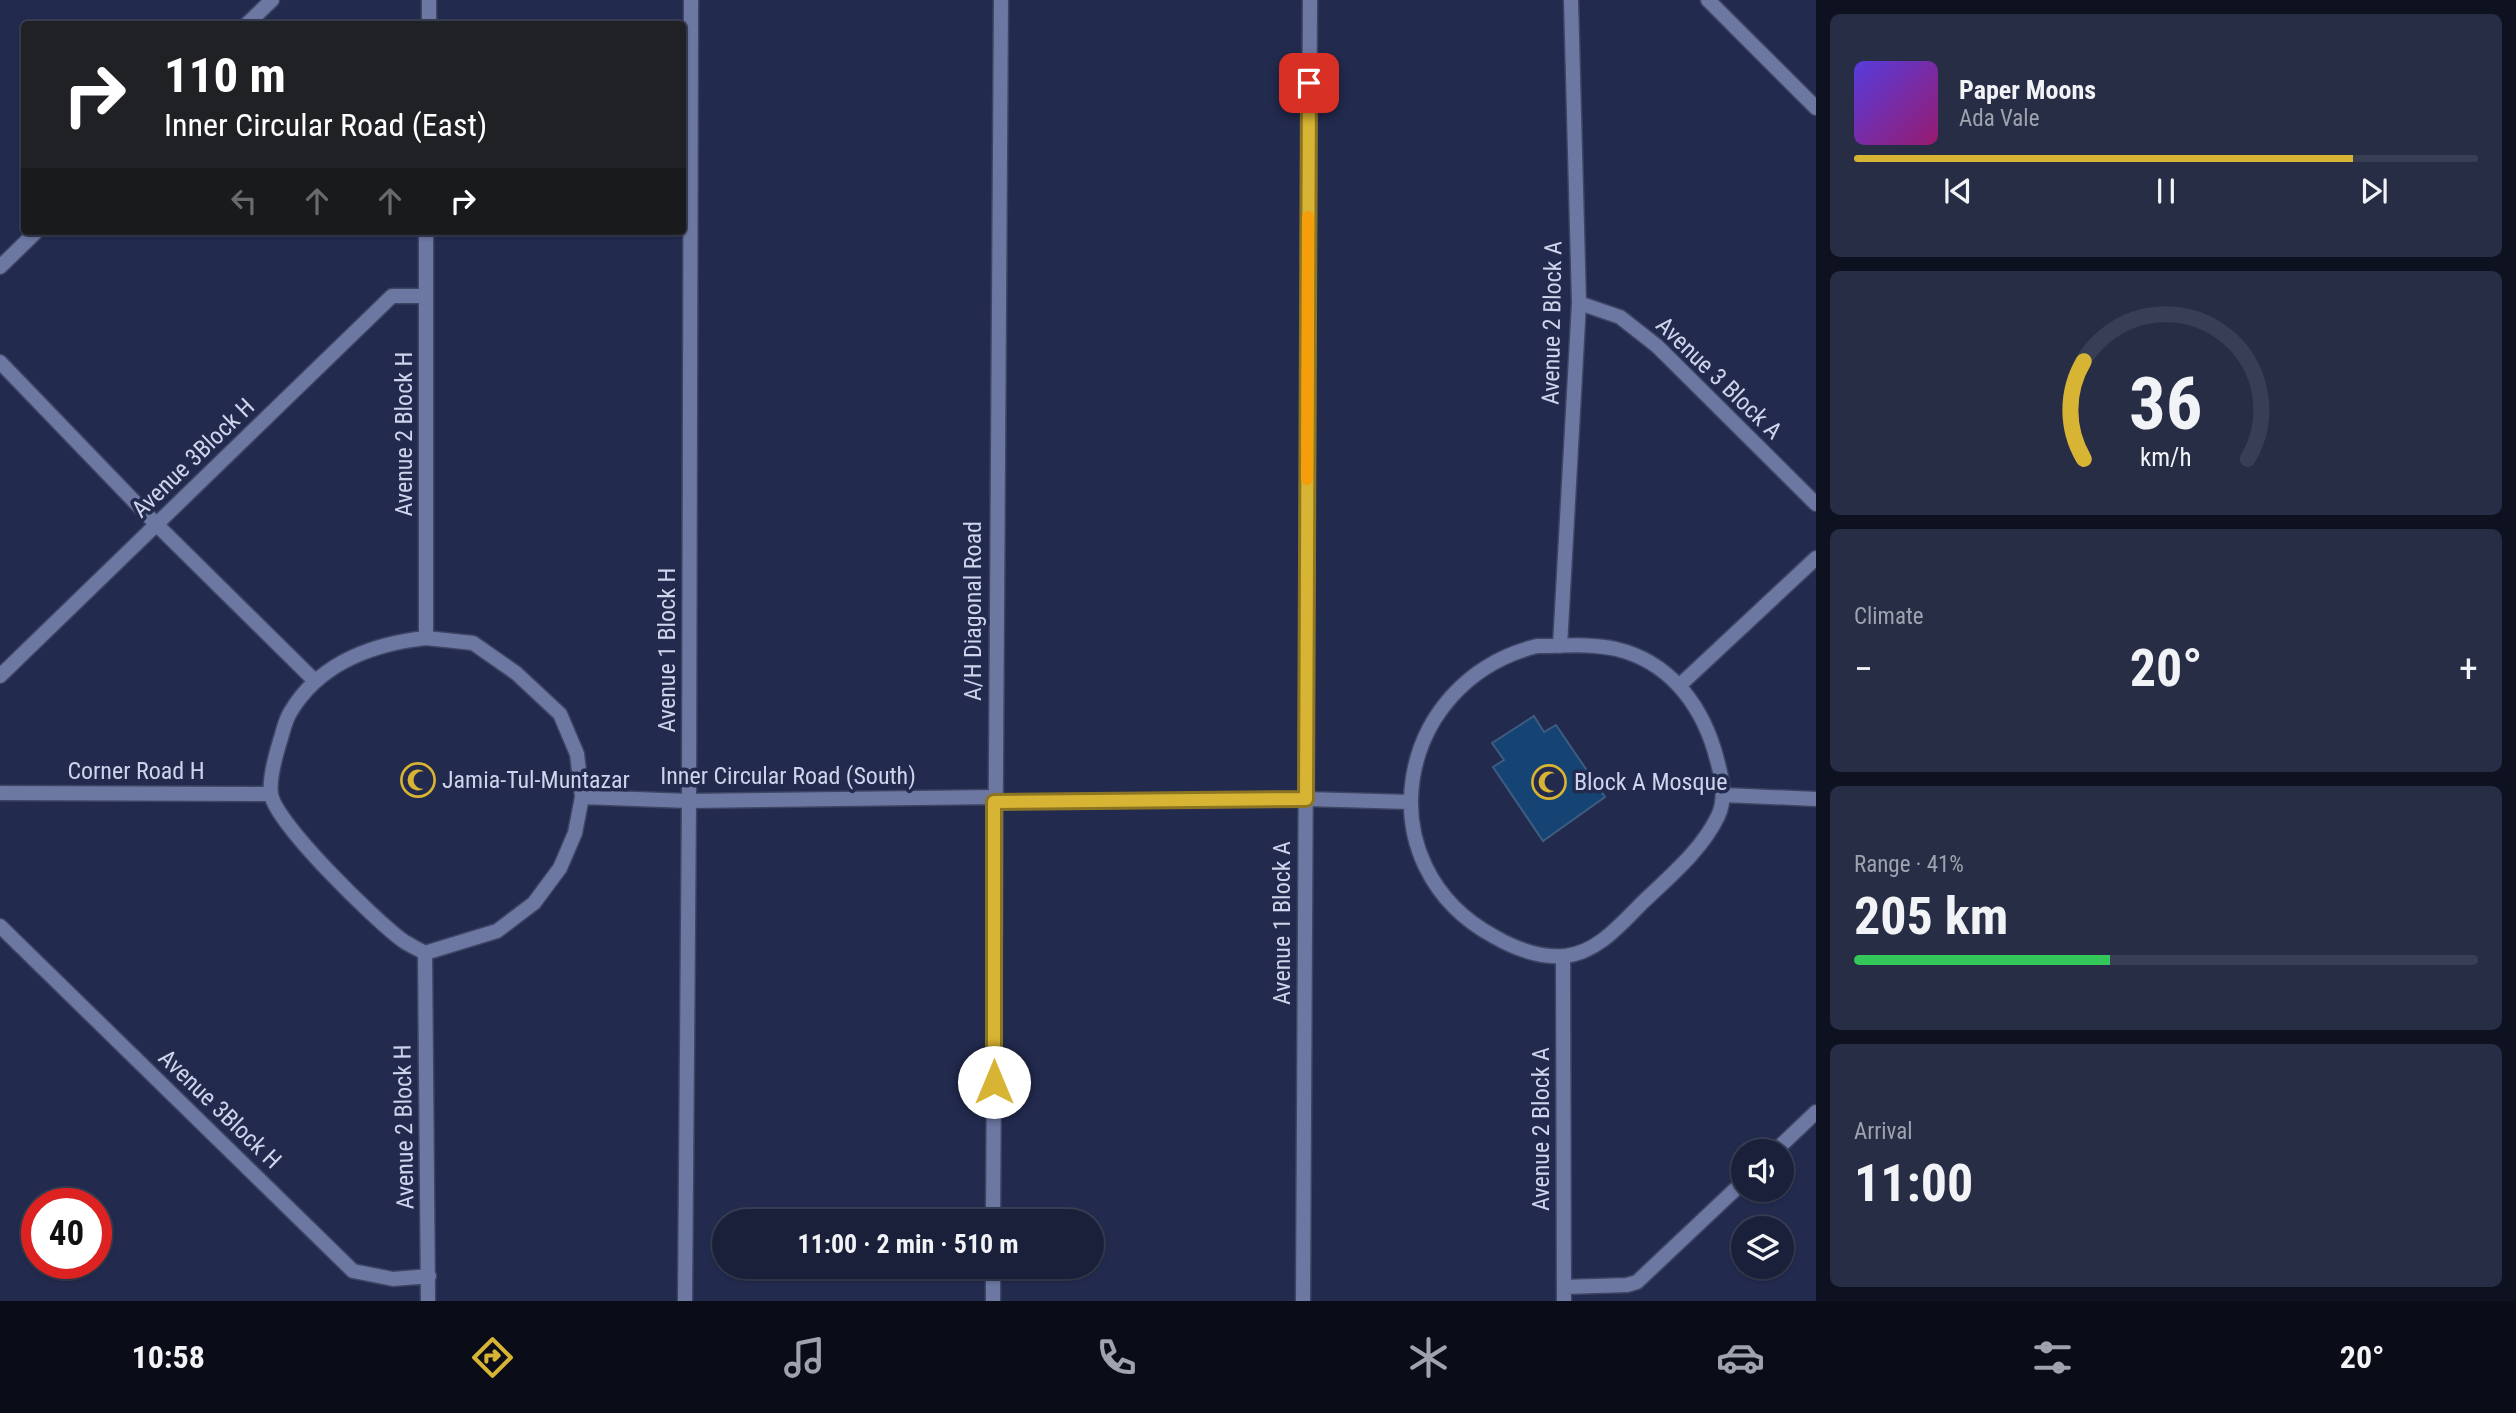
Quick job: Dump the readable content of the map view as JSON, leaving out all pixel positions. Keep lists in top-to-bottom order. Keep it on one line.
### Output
{"streets":{"street":["Avenue 2 Block A","Avenue 3 Block A","Avenue 2 Block H","Avenue 3Block H","A/H Diagonal Road","Avenue 1 Block H","Corner Road H","Inner Circular Road (South)","Avenue 1 Block A"]},"crossings":[["Avenue 2 Block A","Avenue 3 Block A"],["Avenue 2 Block H","Avenue 3Block H"],["A/H Diagonal Road","Inner Circular Road (South)"],["Avenue 1 Block H","Inner Circular Road (South)"],["Inner Circular Road (South)","Avenue 1 Block A"]],"places":{"mosque":["Jamia-Tul-Muntazar","Block A Mosque"]},"page":{"turn":["110 m","Inner Circular Road (East)"],"song":["Paper Moons","Ada Vale"],"tile":["Climate",["Range · 41%","205 km"],["Arrival","11:00"]],"heat":["−","20°","+"],"limit":"40","trip":"11:00 · 2 min · 510 m","tabs":["10:58","20°"],"gauge":["36","km/h"]}}
